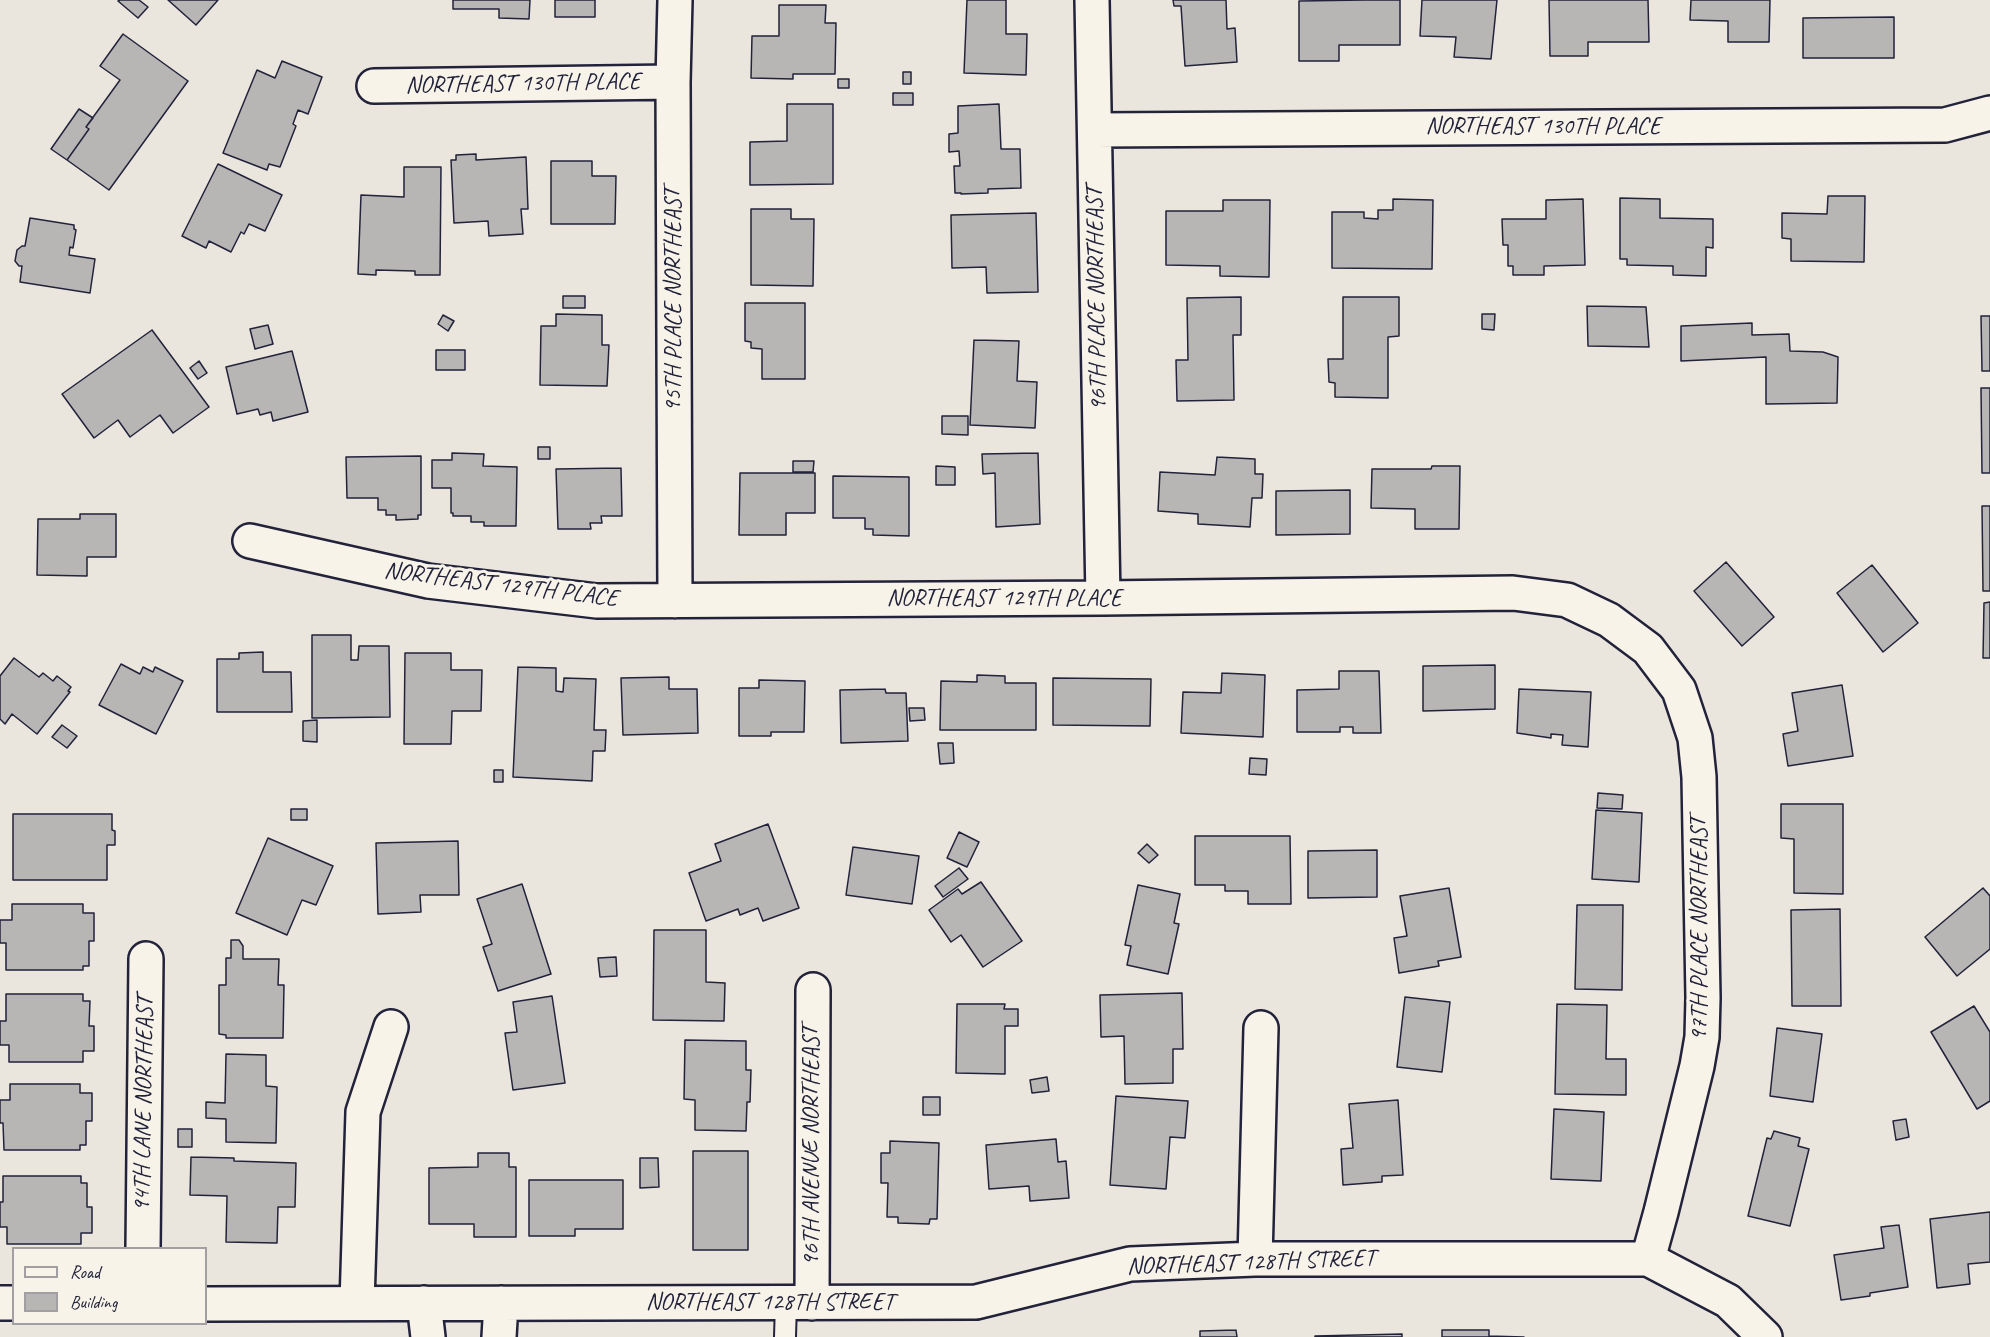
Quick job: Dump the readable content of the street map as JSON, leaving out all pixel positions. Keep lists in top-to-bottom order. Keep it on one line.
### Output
{"streets":{"street":["NORTHEAST 130TH PLACE","96TH PLACE NORTHEAST","95TH PLACE NORTHEAST","NORTHEAST 129TH PLACE","97TH PLACE NORTHEAST","94TH LANE NORTHEAST","96TH AVENUE NORTHEAST","NORTHEAST 128TH STREET"]},"crossings":[["NORTHEAST 130TH PLACE","96TH PLACE NORTHEAST"],["NORTHEAST 130TH PLACE","95TH PLACE NORTHEAST"],["96TH PLACE NORTHEAST","NORTHEAST 129TH PLACE"],["95TH PLACE NORTHEAST","NORTHEAST 129TH PLACE"],["NORTHEAST 129TH PLACE","97TH PLACE NORTHEAST"],["97TH PLACE NORTHEAST","NORTHEAST 128TH STREET"],["96TH AVENUE NORTHEAST","NORTHEAST 128TH STREET"]],"legend":["Road","Building"]}
